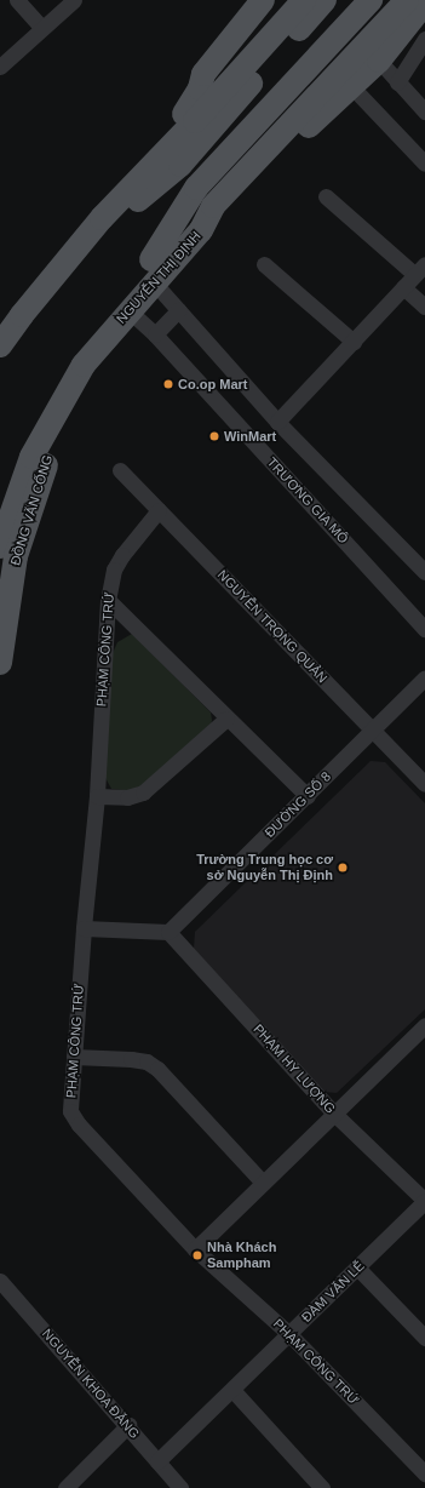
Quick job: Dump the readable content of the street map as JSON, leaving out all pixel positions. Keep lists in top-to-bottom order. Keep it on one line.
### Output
{"streets":{"main road":["NGUYỄN THỊ ĐỊNH","ĐỒNG VĂN CỐNG"],"street":["TRƯƠNG GIA MÔ","NGUYỄN TRỌNG QUẢN","PHẠM CÔNG TRỨ","ĐƯỜNG SỐ 8","PHẠM HY LƯỢNG","ĐÀM VĂN LỄ","NGUYỄN KHOA ĐĂNG"]},"crossings":[["NGUYỄN THỊ ĐỊNH","TRƯƠNG GIA MÔ"],["NGUYỄN THỊ ĐỊNH","ĐỒNG VĂN CỐNG"],["NGUYỄN TRỌNG QUẢN","PHẠM CÔNG TRỨ"],["NGUYỄN TRỌNG QUẢN","ĐƯỜNG SỐ 8"],["PHẠM CÔNG TRỨ","ĐÀM VĂN LỄ"],["ĐƯỜNG SỐ 8","PHẠM HY LƯỢNG"],["PHẠM HY LƯỢNG","ĐÀM VĂN LỄ"],["ĐÀM VĂN LỄ","NGUYỄN KHOA ĐĂNG"]],"places":["Co.op Mart","WinMart","Trường Trung học cơ sở Nguyễn Thị Định","Nhà Khách Sampham"]}
